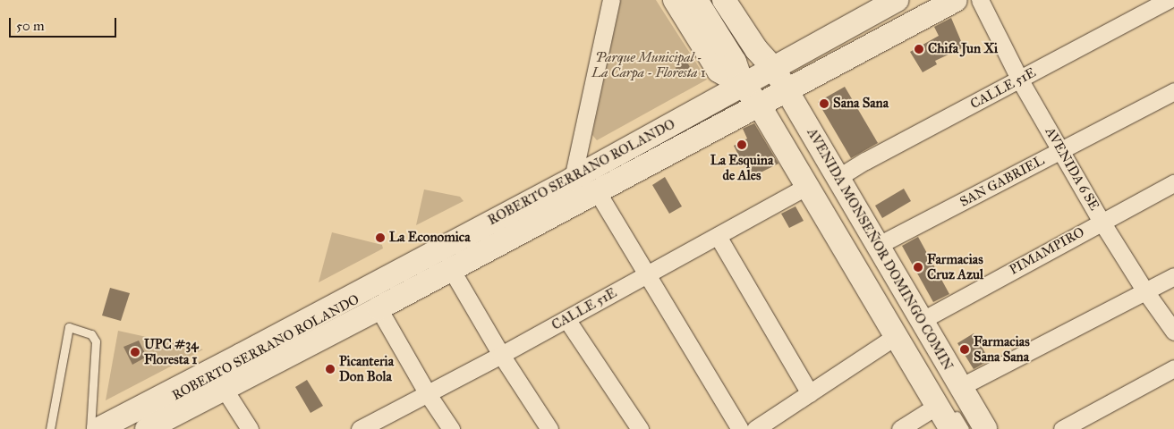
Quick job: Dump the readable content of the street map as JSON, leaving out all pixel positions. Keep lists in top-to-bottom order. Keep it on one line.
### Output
{"streets":{"main road":["ROBERTO SERRANO ROLANDO","AVENIDA MONSEÑOR DOMINGO COMIN"],"street":["CALLE 51E","AVENIDA 6 SE","SAN GABRIEL","PIMAMPIRO"]},"crossings":[["CALLE 51E","AVENIDA 6 SE"],["CALLE 51E","AVENIDA MONSEÑOR DOMINGO COMIN"],["AVENIDA 6 SE","SAN GABRIEL"],["AVENIDA 6 SE","PIMAMPIRO"],["ROBERTO SERRANO ROLANDO","AVENIDA MONSEÑOR DOMINGO COMIN"],["SAN GABRIEL","AVENIDA MONSEÑOR DOMINGO COMIN"],["AVENIDA MONSEÑOR DOMINGO COMIN","PIMAMPIRO"]],"parks":["Parque Municipal - La Carpa - Floresta 1"],"places":["Chifa Jun Xi","Sana Sana","La Esquina de Ales","La Economica","Farmacias Cruz Azul","Farmacias Sana Sana","UPC #34 Floresta 1","Picanteria Don Bola"],"scale_bar":"50 m"}
